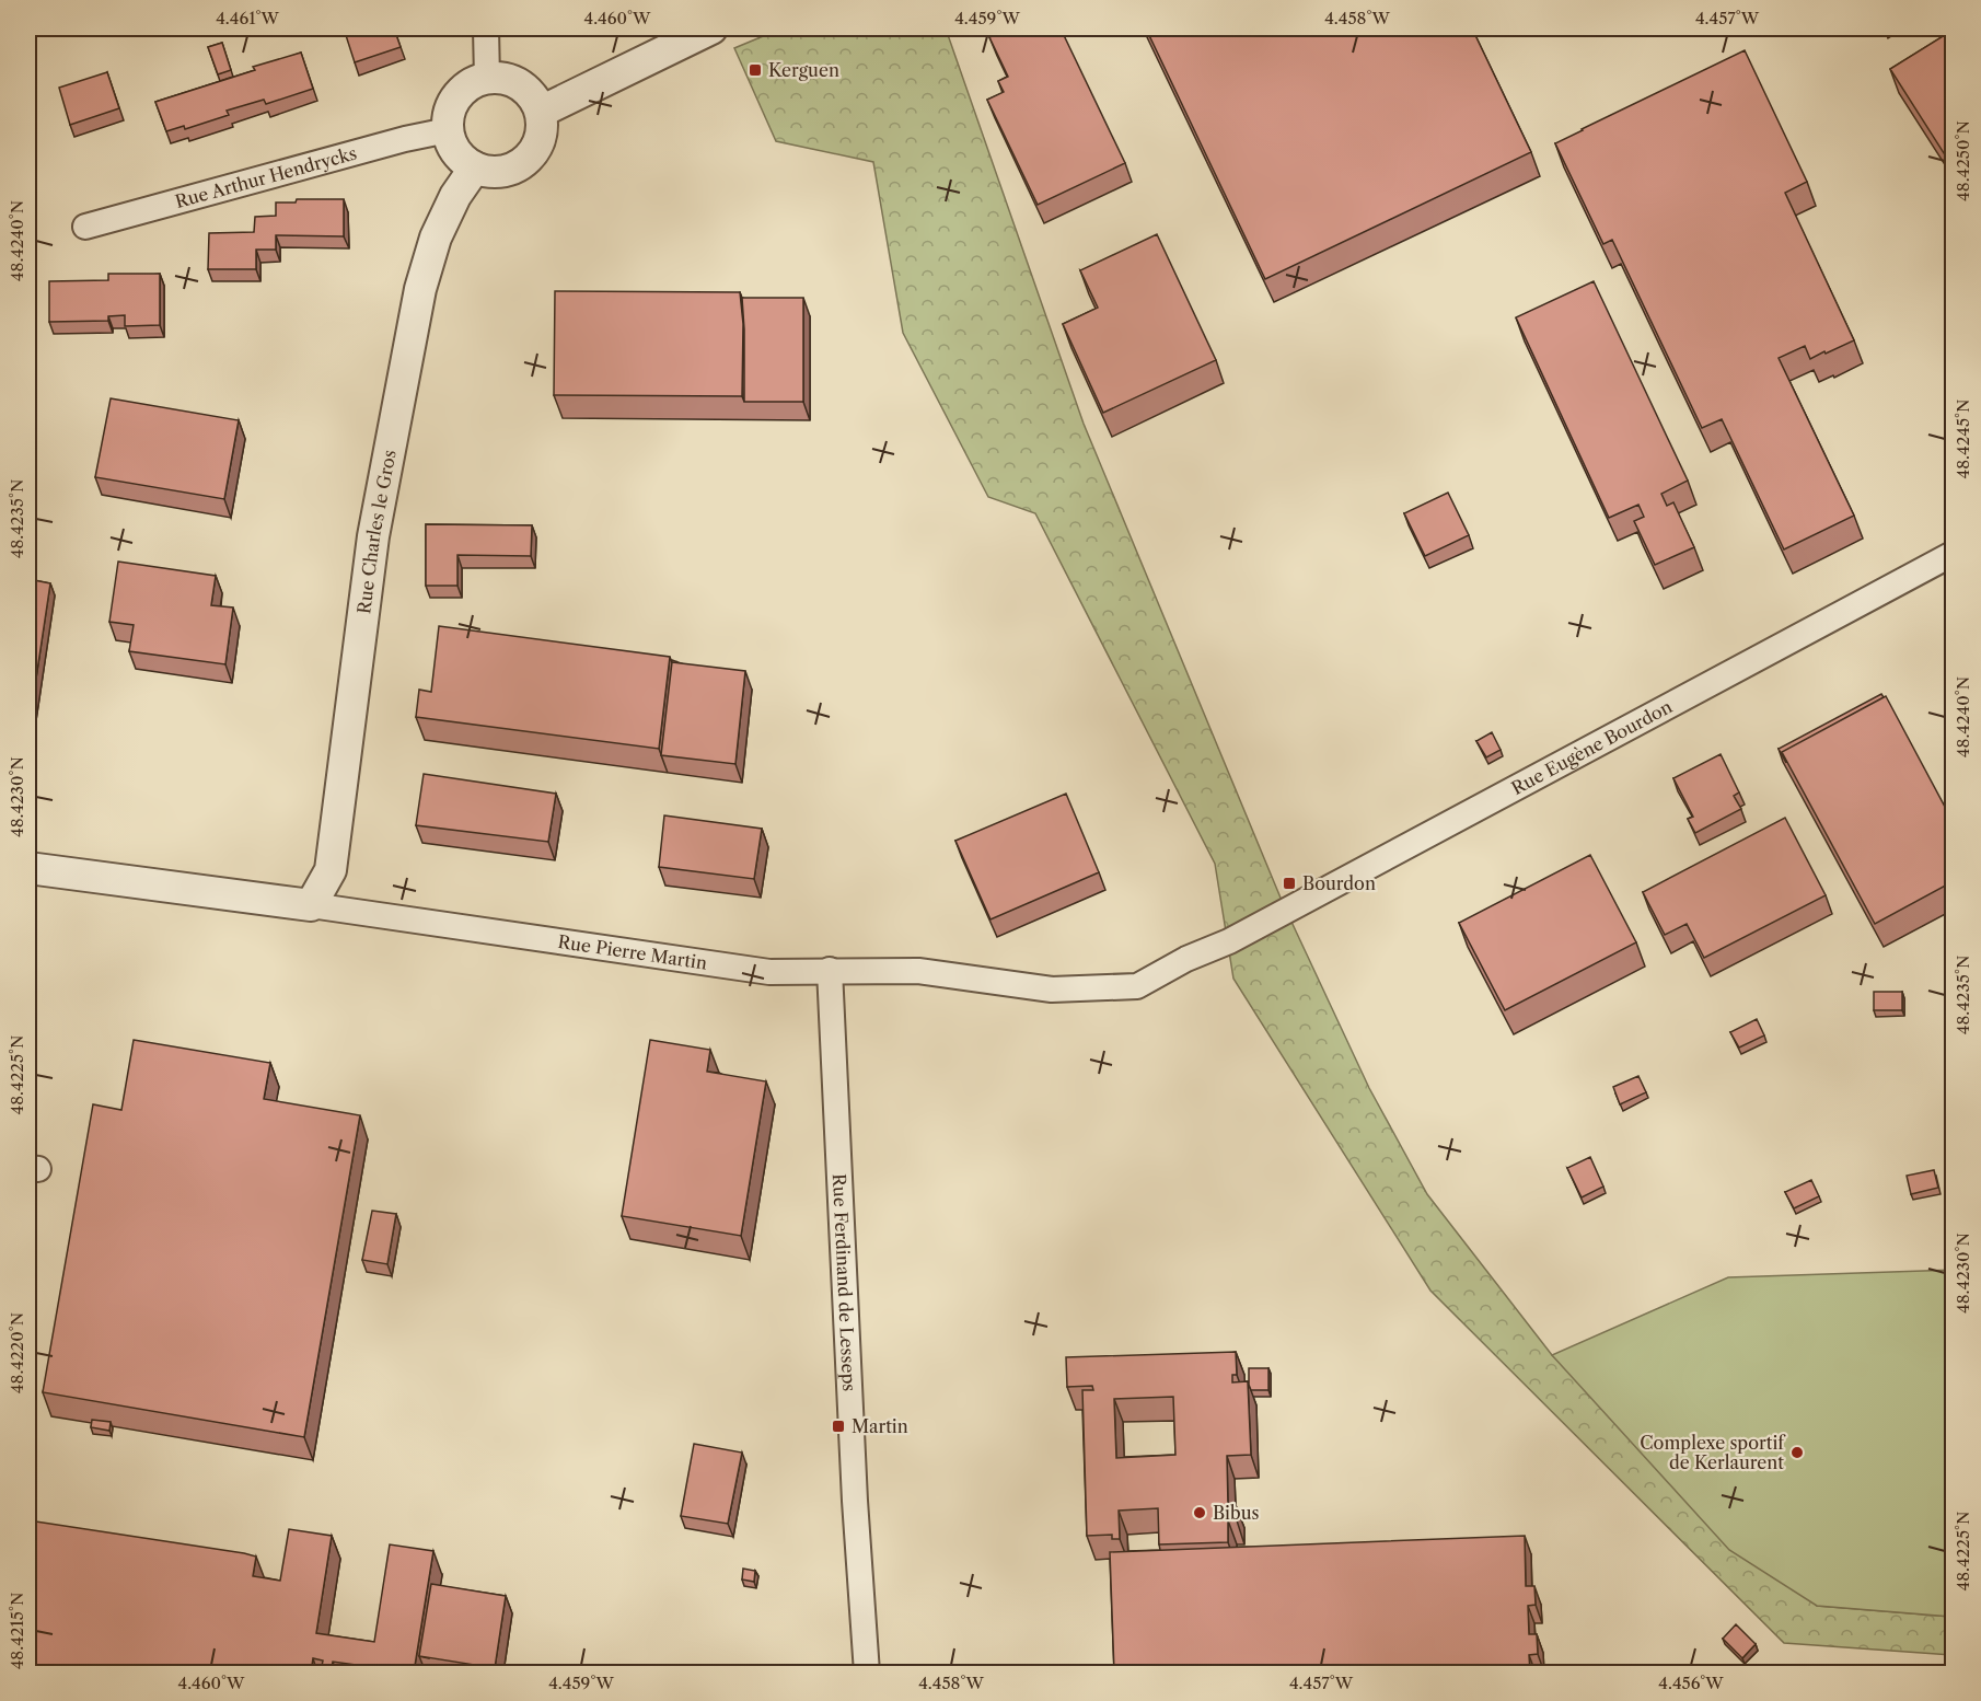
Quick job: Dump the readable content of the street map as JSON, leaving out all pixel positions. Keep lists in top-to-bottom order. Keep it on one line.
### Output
{"streets":{"street":["Rue Arthur Hendrycks","Rue Charles le Gros","Rue Eugène Bourdon","Rue Pierre Martin","Rue Ferdinand de Lesseps"]},"crossings":[["Rue Arthur Hendrycks","Rue Charles le Gros"],["Rue Charles le Gros","Rue Pierre Martin"],["Rue Eugène Bourdon","Rue Pierre Martin"],["Rue Pierre Martin","Rue Ferdinand de Lesseps"]],"places":{"transit":["Kerguen","Bourdon","Martin"],"other":["Complexe sportif de Kerlaurent","Bibus"]},"coordinates":["4.461°W","4.460°W","4.459°W","4.458°W","4.457°W","48.4250°N","48.4240°N","48.4245°N","48.4235°N","48.4230°N","48.4225°N","48.4220°N","48.4215°N","4.456°W"]}
